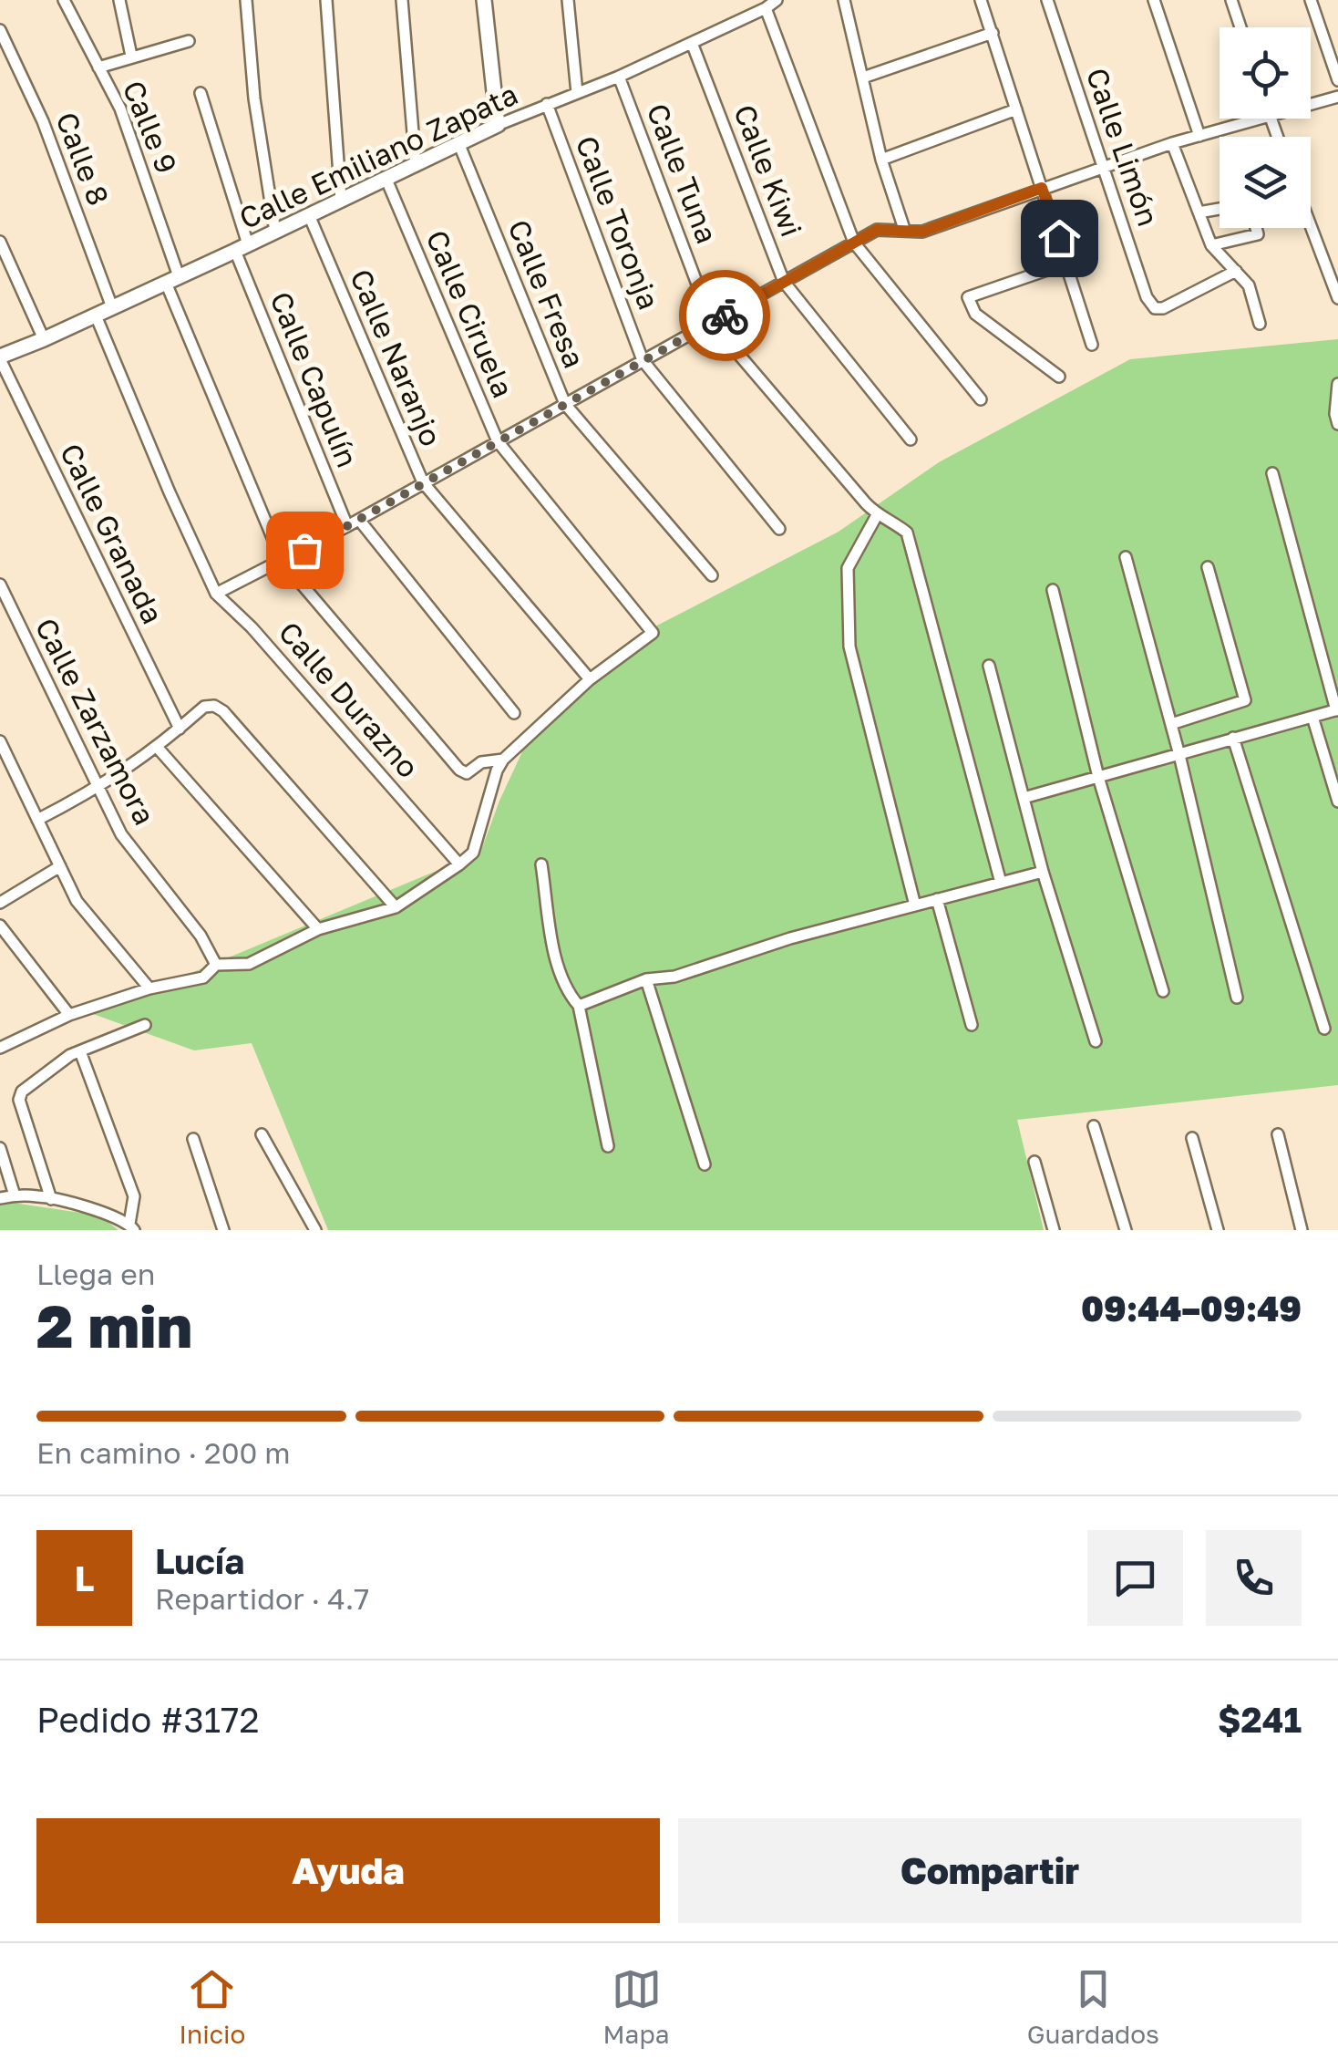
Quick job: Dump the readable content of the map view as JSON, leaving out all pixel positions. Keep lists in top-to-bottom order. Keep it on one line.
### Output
{"streets":{"main road":["Calle Emiliano Zapata"],"street":["Calle 9","Calle Limón","Calle 8","Calle Kiwi","Calle Tuna","Calle Toronja","Calle Fresa","Calle Ciruela","Calle Naranjo","Calle Capulín","Calle Granada","Calle Durazno","Calle Zarzamora"]},"crossings":[["Calle 9","Calle Emiliano Zapata"],["Calle Emiliano Zapata","Calle 8"],["Calle Emiliano Zapata","Calle Kiwi"],["Calle Emiliano Zapata","Calle Tuna"],["Calle Emiliano Zapata","Calle Toronja"],["Calle Emiliano Zapata","Calle Fresa"],["Calle Emiliano Zapata","Calle Ciruela"],["Calle Emiliano Zapata","Calle Naranjo"],["Calle Emiliano Zapata","Calle Capulín"],["Calle Emiliano Zapata","Calle Granada"],["Calle Emiliano Zapata","Calle Durazno"],["Calle Ciruela","Calle Naranjo"]],"page":{"heading":["2 min","Llega en","09:44–09:49"],"panel":["Lucía","Repartidor · 4.7","Pedido #3172","$241"],"bar":"En camino · 200 m","round":"L","buttons":["Ayuda","Compartir"],"tabs":["Inicio","Mapa","Guardados"]}}
